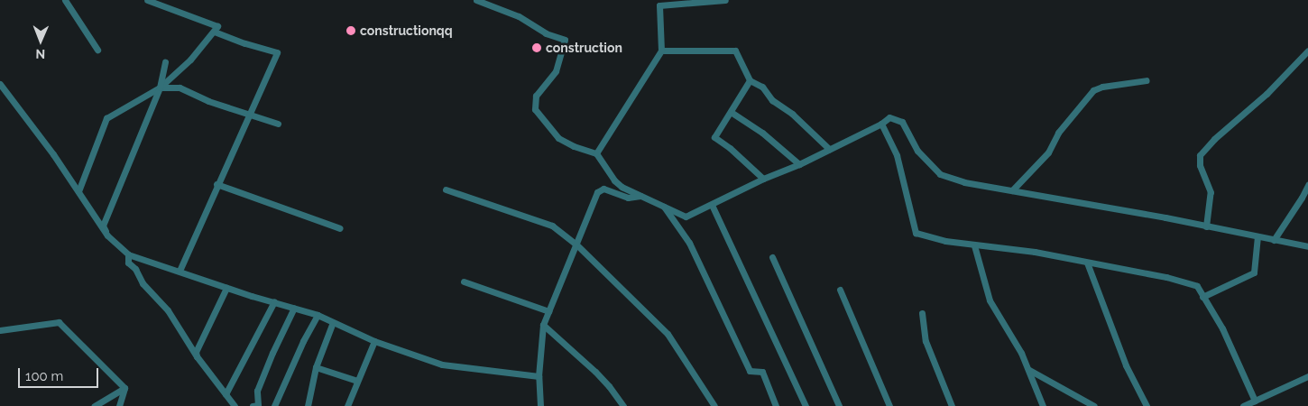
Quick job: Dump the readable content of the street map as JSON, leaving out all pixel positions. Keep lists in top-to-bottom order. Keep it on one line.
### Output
{"places":["constructionqq","construction"],"scale_bar":"100 m","north":"bottom"}
